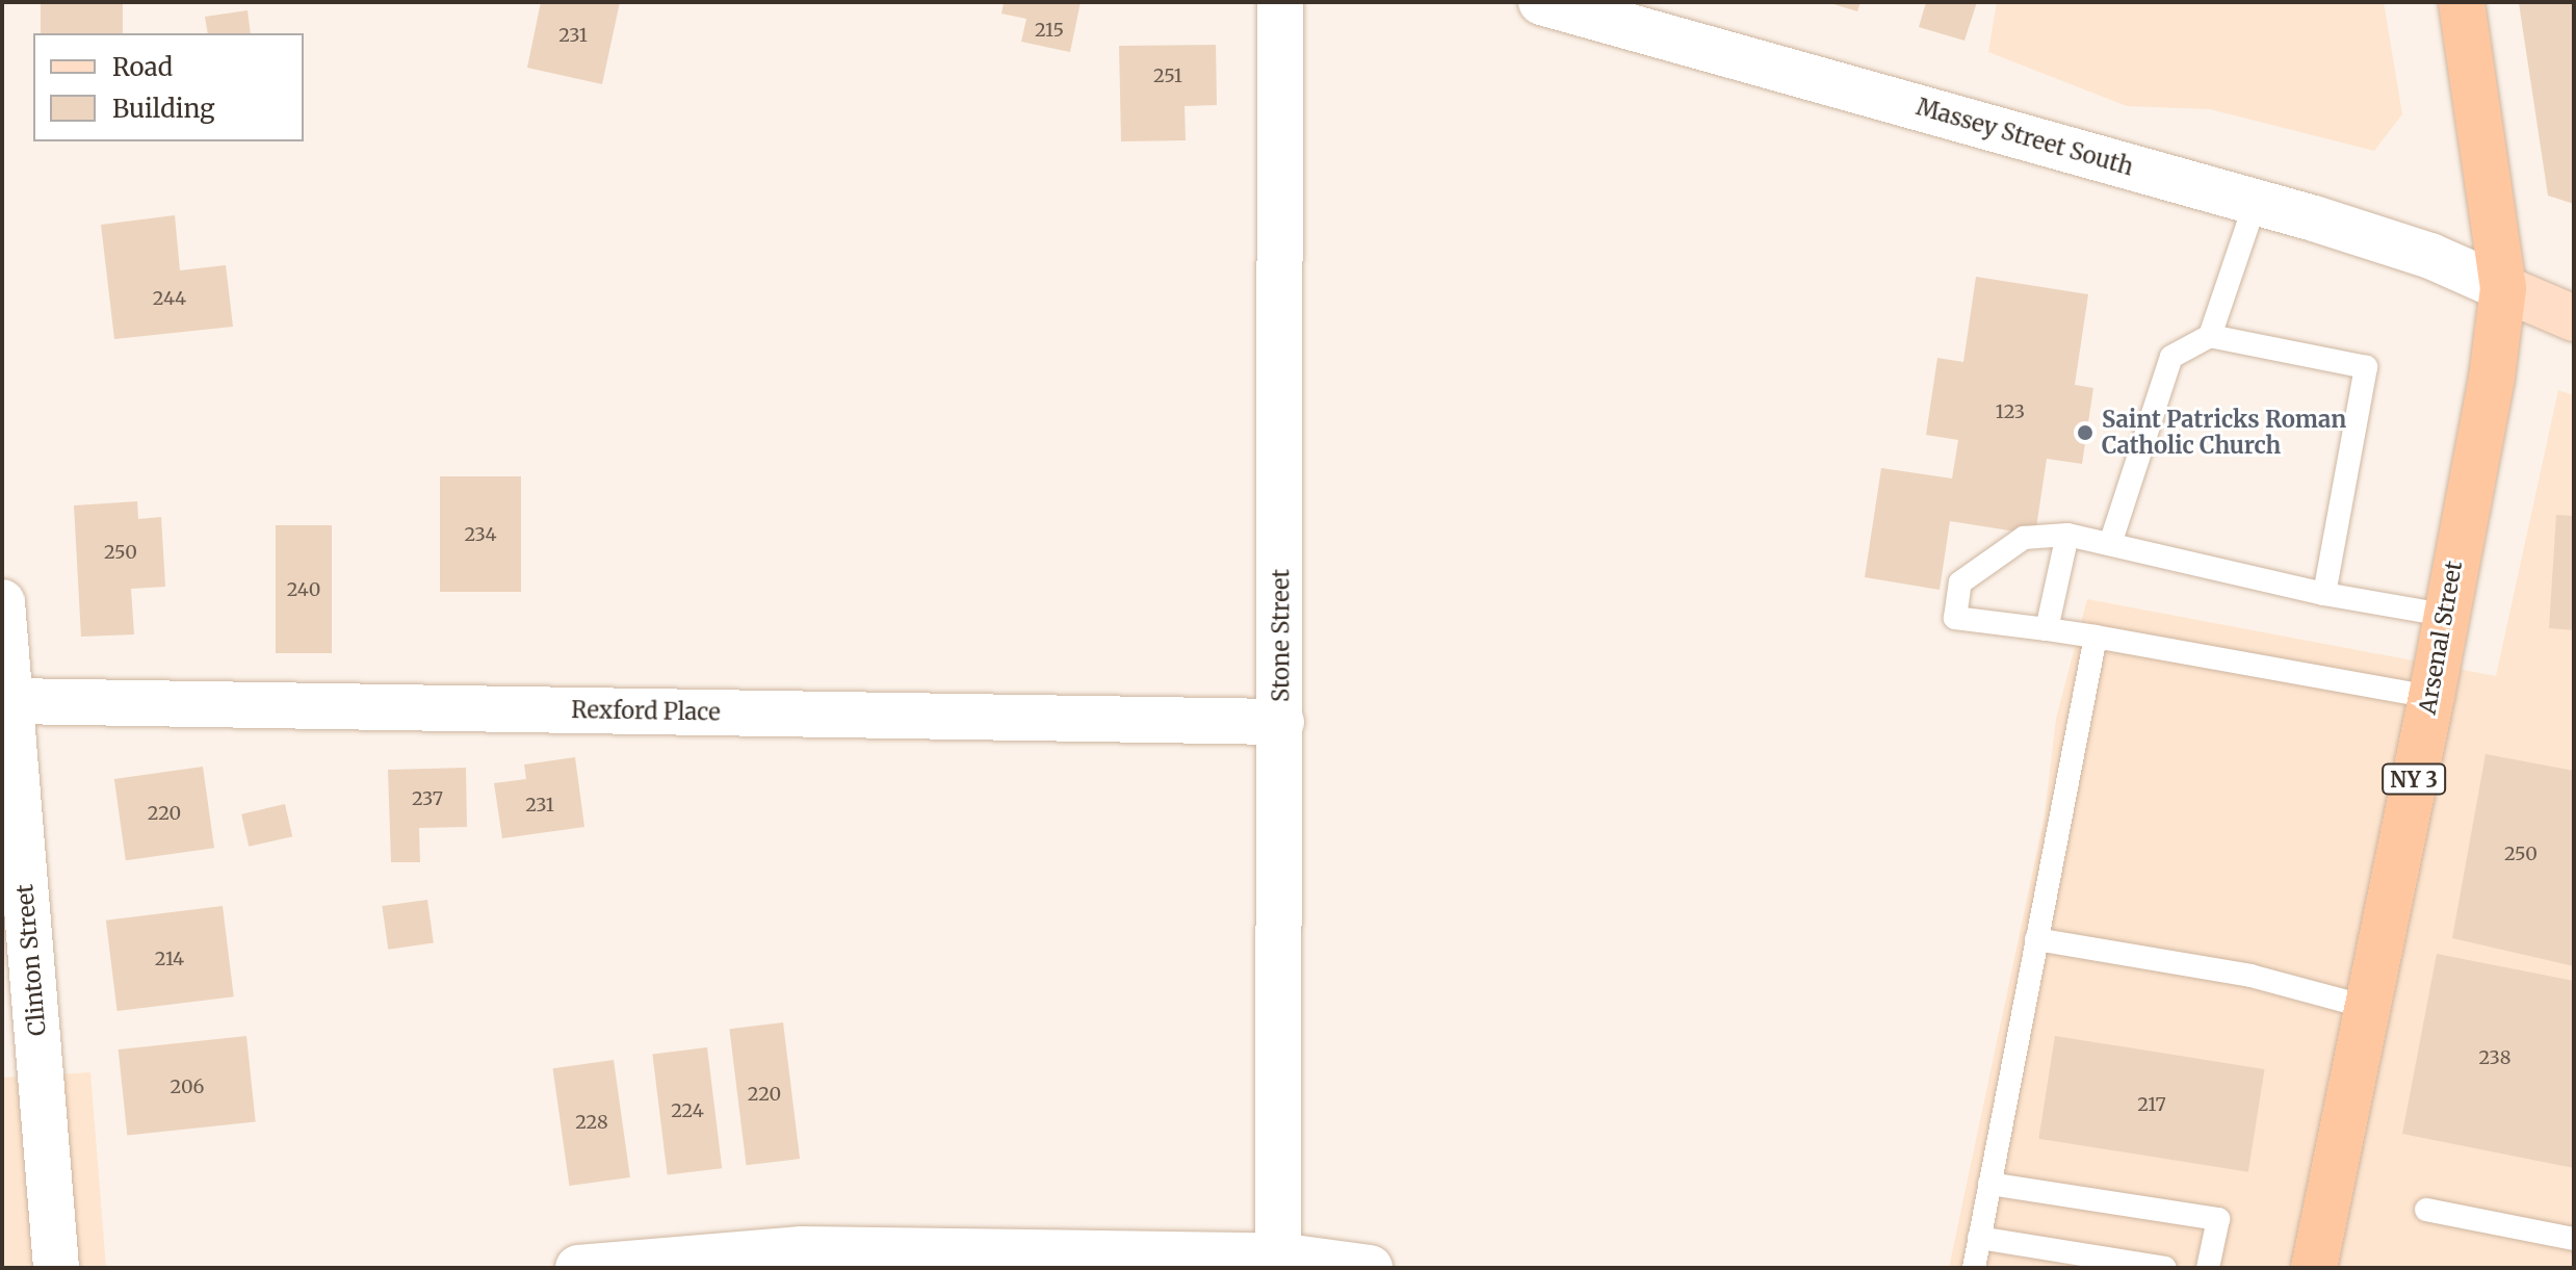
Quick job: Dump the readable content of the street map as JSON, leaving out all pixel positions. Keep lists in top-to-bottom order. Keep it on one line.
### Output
{"streets":{"highway":["Arsenal Street","NY 3"],"street":["Massey Street South","Stone Street","Rexford Place","Clinton Street"]},"crossings":[["Massey Street South","Arsenal Street"],["Stone Street","Rexford Place"],["Rexford Place","Clinton Street"]],"places":["Saint Patricks Roman Catholic Church"],"house_numbers":["215","231","251","244","123","234","250","240","237","231","220","250","214","238","206","220","217","224","228"],"legend":["Road","Building"]}
